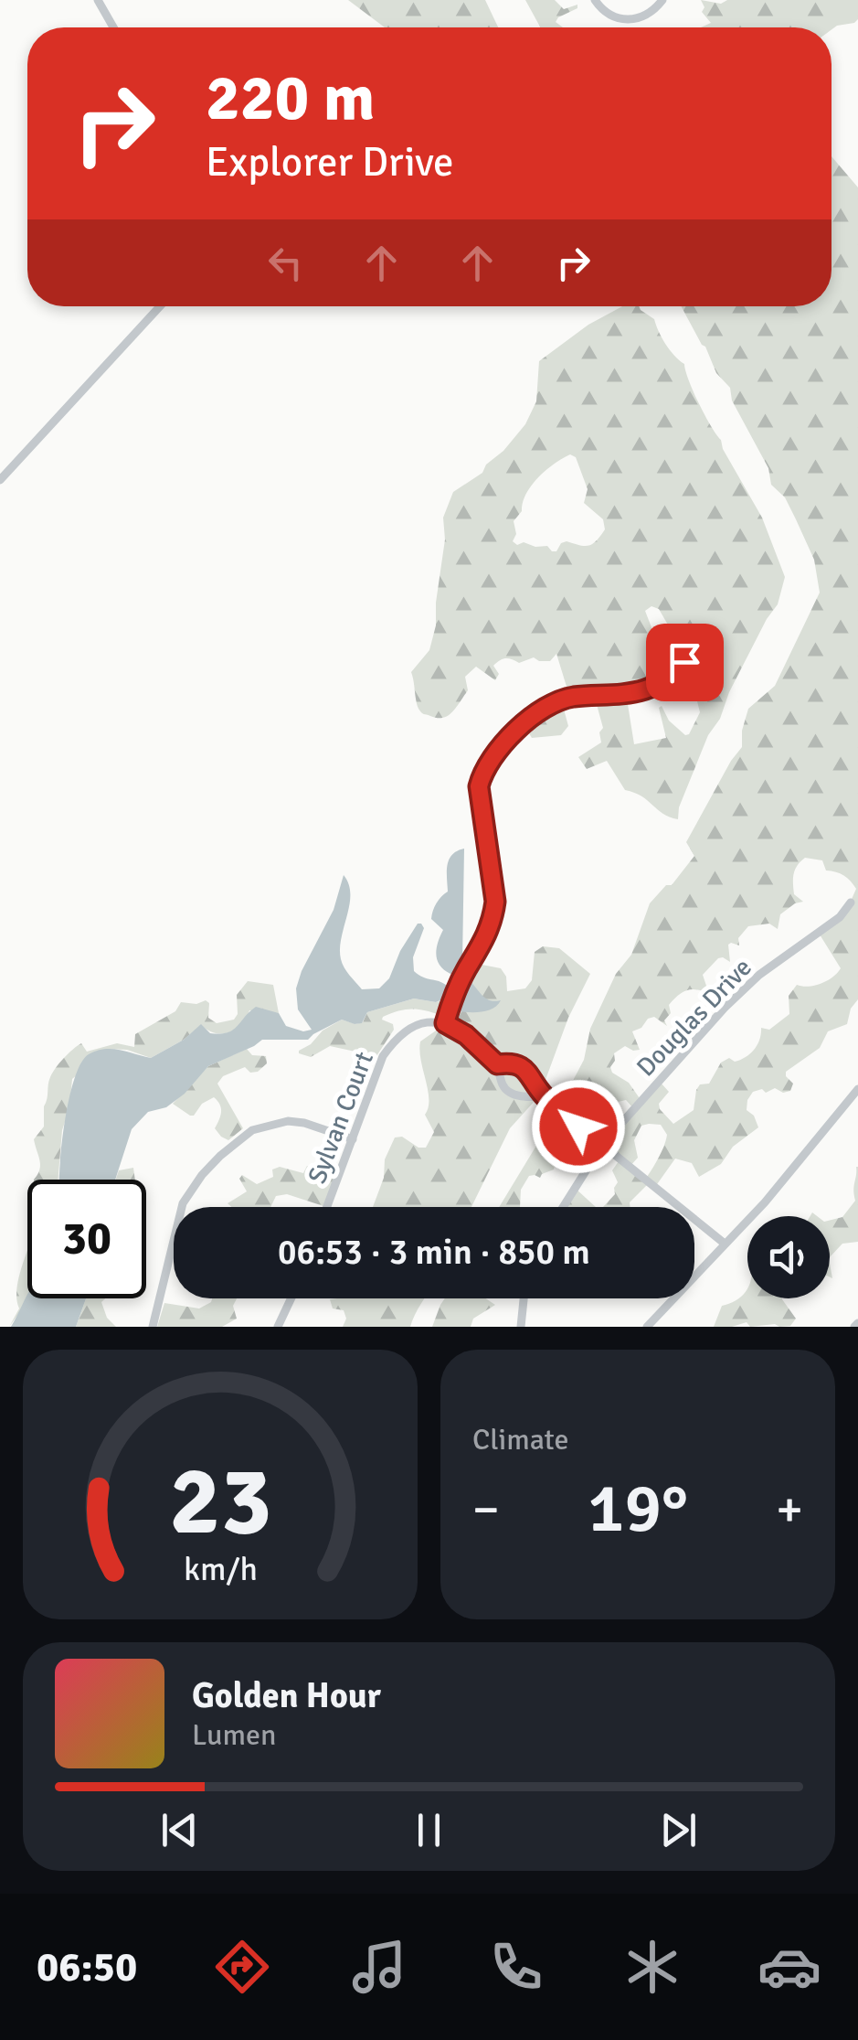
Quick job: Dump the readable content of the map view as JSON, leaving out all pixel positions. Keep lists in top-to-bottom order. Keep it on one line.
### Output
{"streets":{"street":["Douglas Drive","Sylvan Court"]},"page":{"turn":["220 m","Explorer Drive"],"limit":"30","trip":"06:53 · 3 min · 850 m","tile":"Climate","heat":["−","19°","+"],"song":["Golden Hour","Lumen"],"tabs":"06:50","gauge":["23","km/h"]}}
